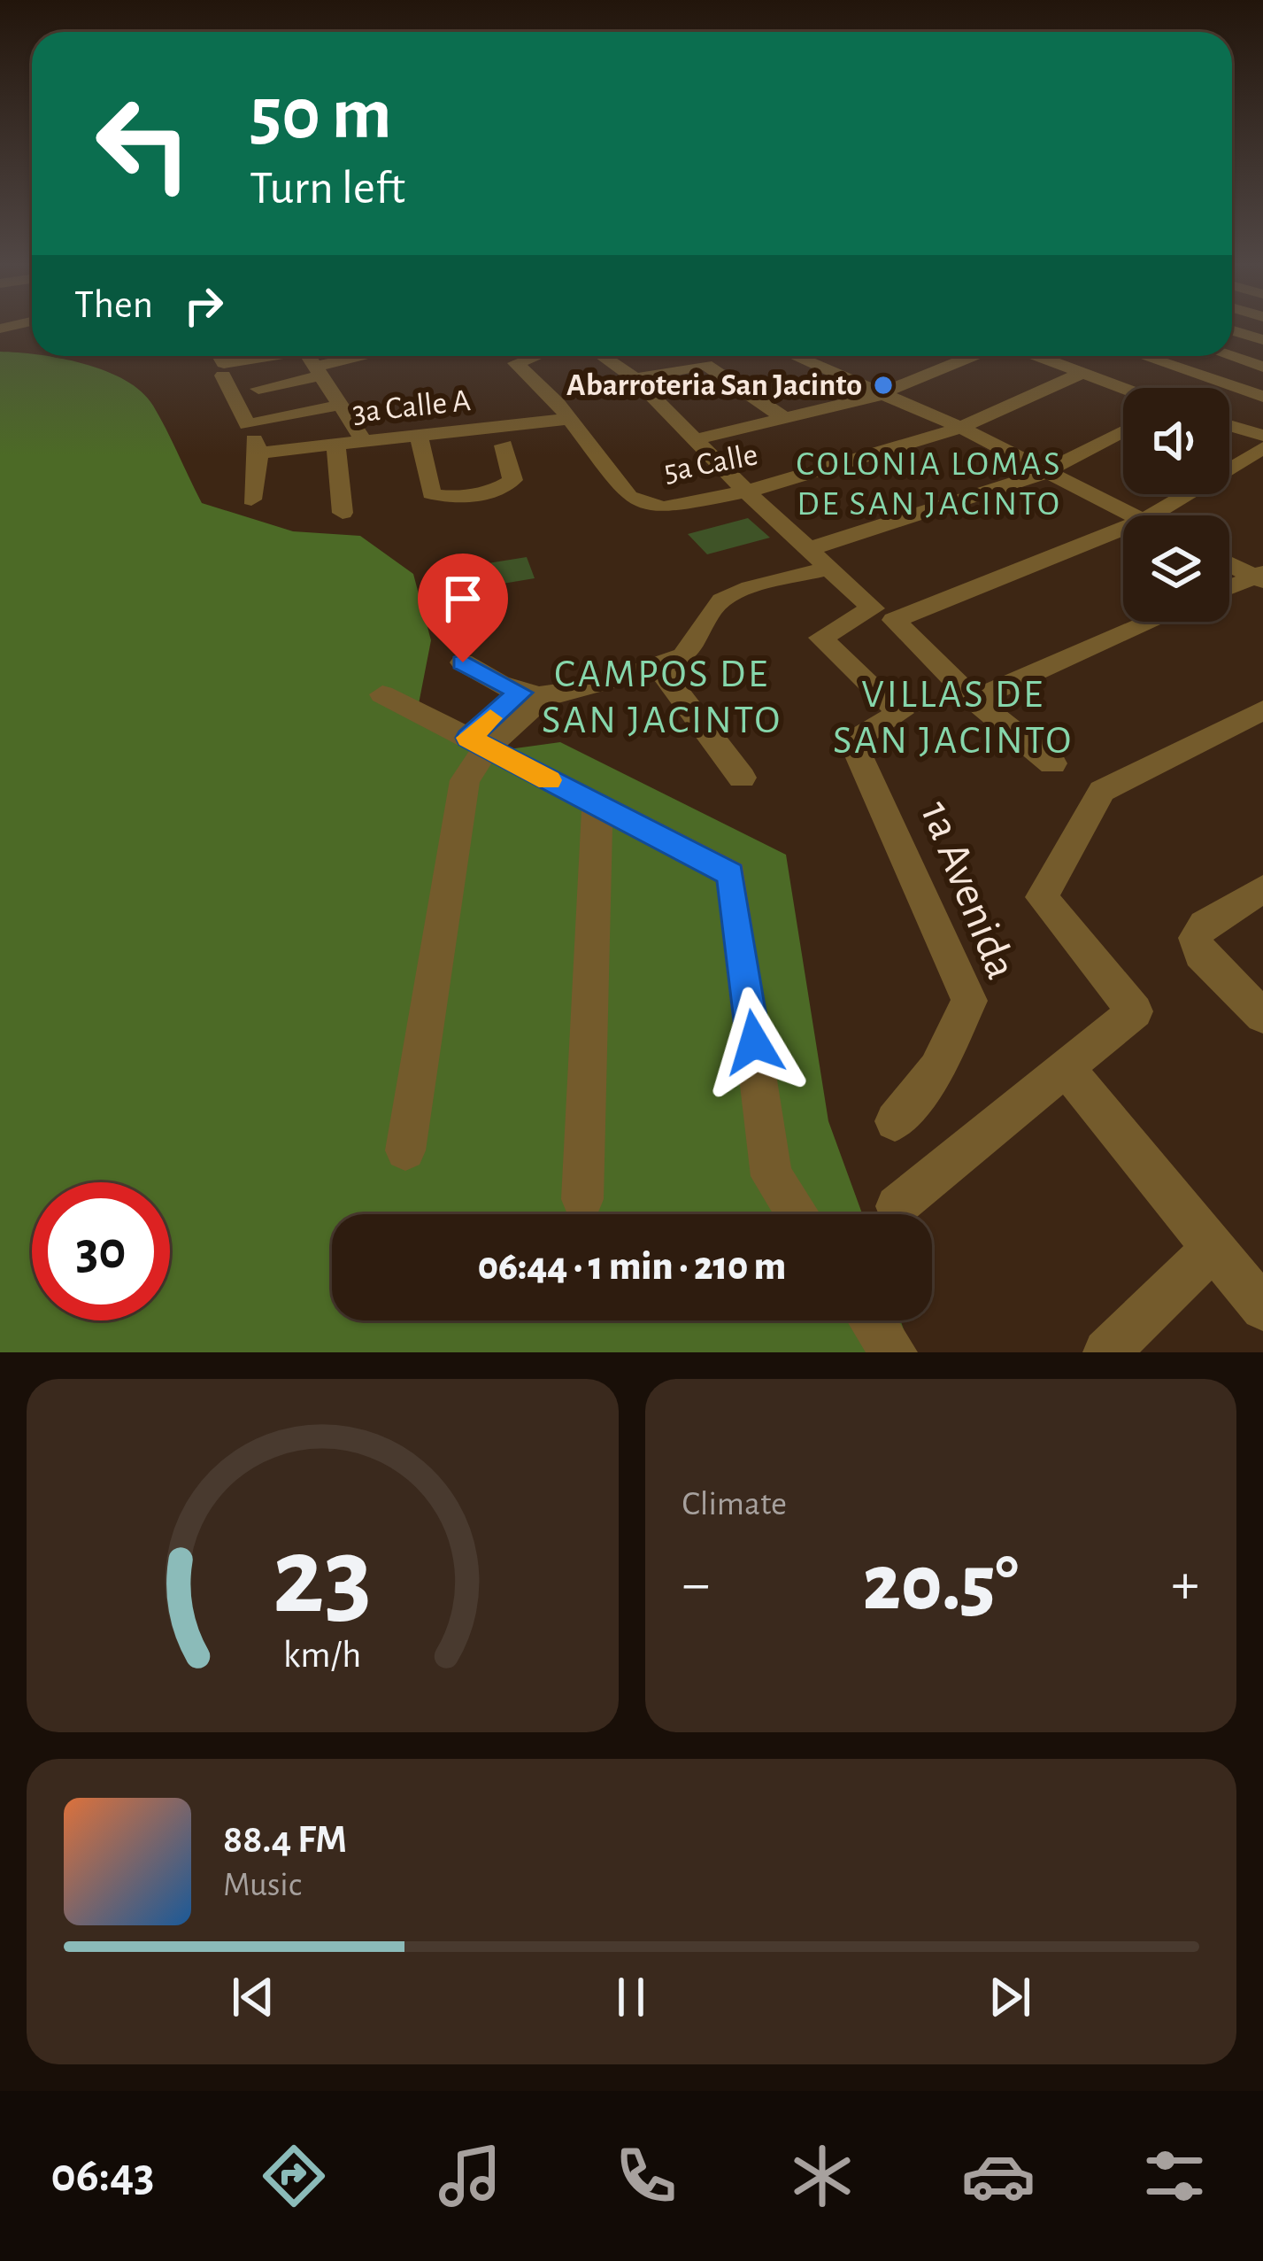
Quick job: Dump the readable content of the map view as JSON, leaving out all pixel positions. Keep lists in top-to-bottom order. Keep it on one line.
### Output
{"streets":{"street":["3a Calle A","5a Calle","1a Avenida"]},"crossings":[["3a Calle A","5a Calle"]],"districts":["COLONIA LOMAS DE SAN JACINTO","CAMPOS DE SAN JACINTO","VILLAS DE SAN JACINTO"],"places":["Abarroteria San Jacinto"],"page":{"turn":["50 m","Turn left"],"then":"Then","limit":"30","trip":"06:44 · 1 min · 210 m","tile":"Climate","heat":["−","20.5°","+"],"song":["88.4 FM","Music"],"tabs":"06:43","gauge":["23","km/h"]}}
